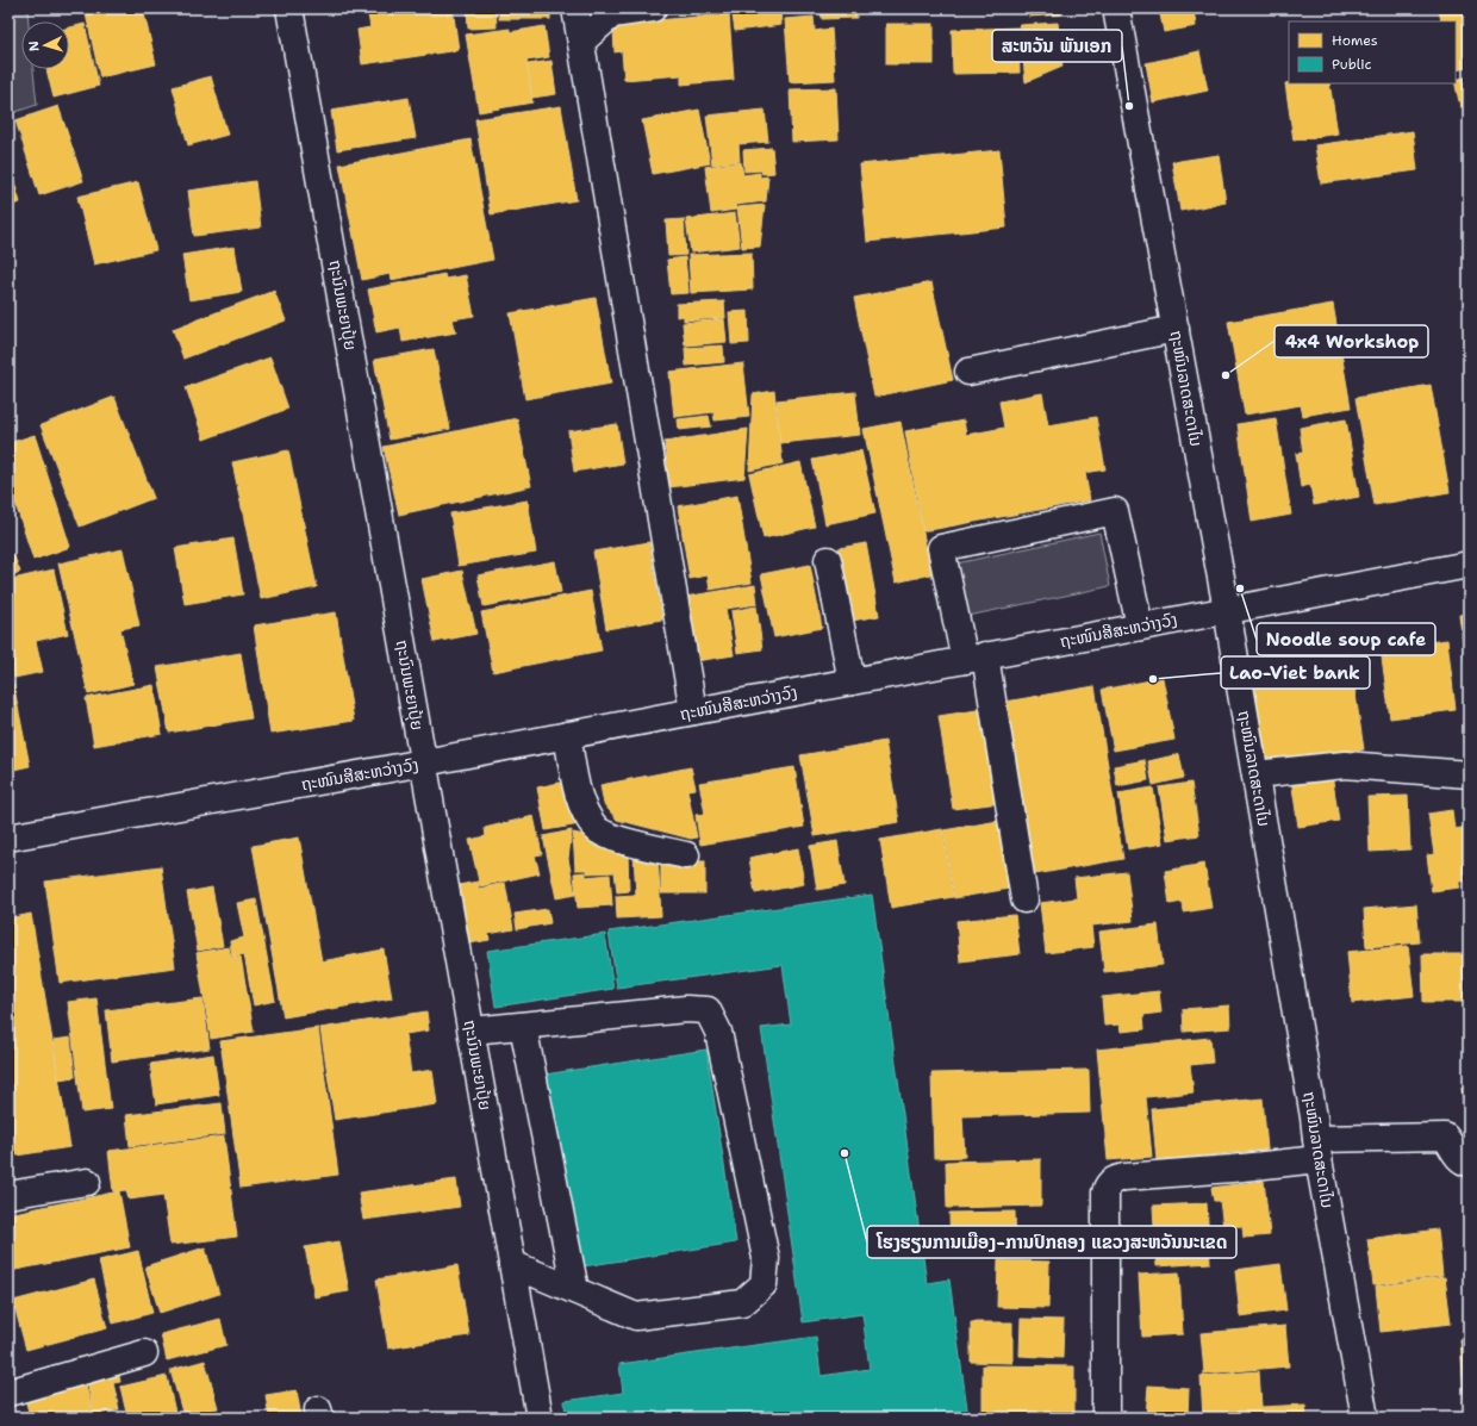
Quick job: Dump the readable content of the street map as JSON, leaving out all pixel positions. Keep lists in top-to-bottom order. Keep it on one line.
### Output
{"streets":{"street":["ຖະນົນພະຍາປຸ້ຍ","ຖະໜົນລາດສະດາໄນ","ຖະໜົນສີສະຫວ່າງວົງ"]},"crossings":[["ຖະນົນພະຍາປຸ້ຍ","ຖະໜົນສີສະຫວ່າງວົງ"],["ຖະໜົນລາດສະດາໄນ","ຖະໜົນສີສະຫວ່າງວົງ"]],"places":["ສະຫວັນ ພັນເອກ","4x4 Workshop","Noodle soup cafe","Lao-Viet bank","ໂຮງຮຽນການເມືອງ-ການປົກຄອງ ແຂວງສະຫວັນນະເຂດ"],"legend":["Homes","Public"],"north":"left"}
